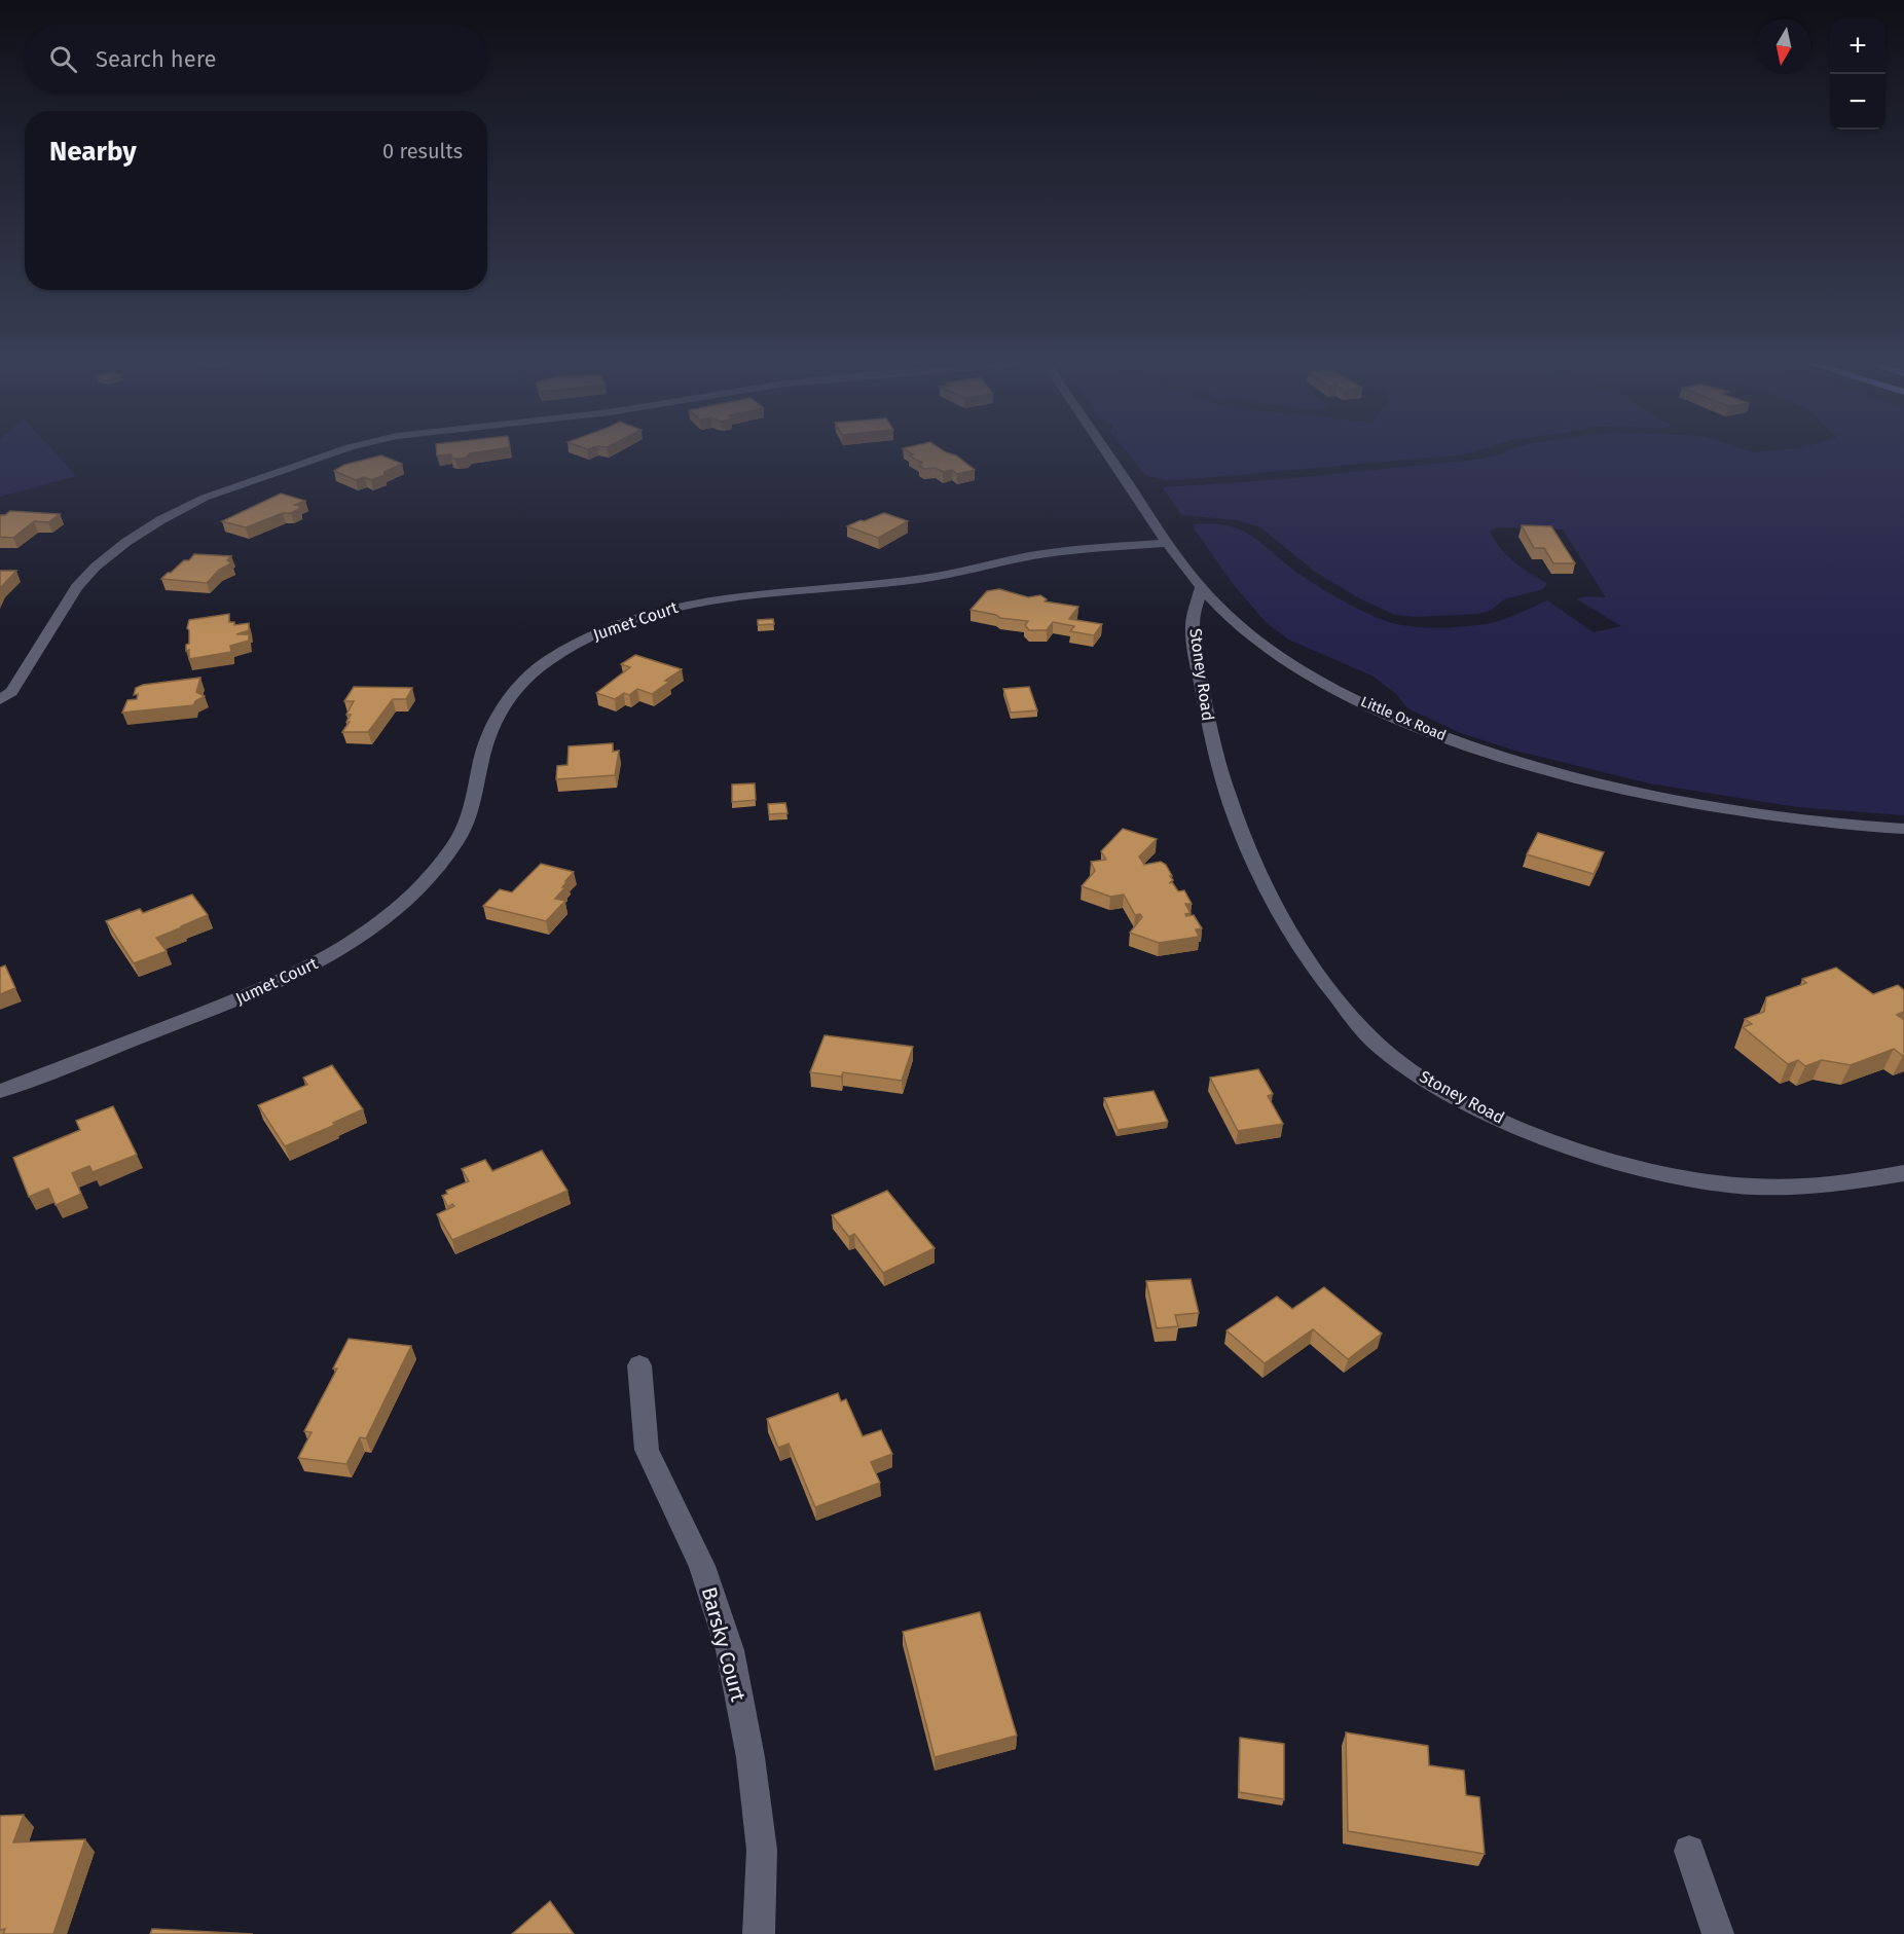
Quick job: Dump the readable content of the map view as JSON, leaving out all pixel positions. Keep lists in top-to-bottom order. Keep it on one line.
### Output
{"streets":{"street":["Jumet Court","Stoney Road","Little Ox Road","Barsky Court"]},"crossings":[["Jumet Court","Little Ox Road"],["Stoney Road","Little Ox Road"]],"north":"bottom","page":{"map_buttons":["+","−"],"search":"Search here","heading":["Nearby","0 results"]}}
